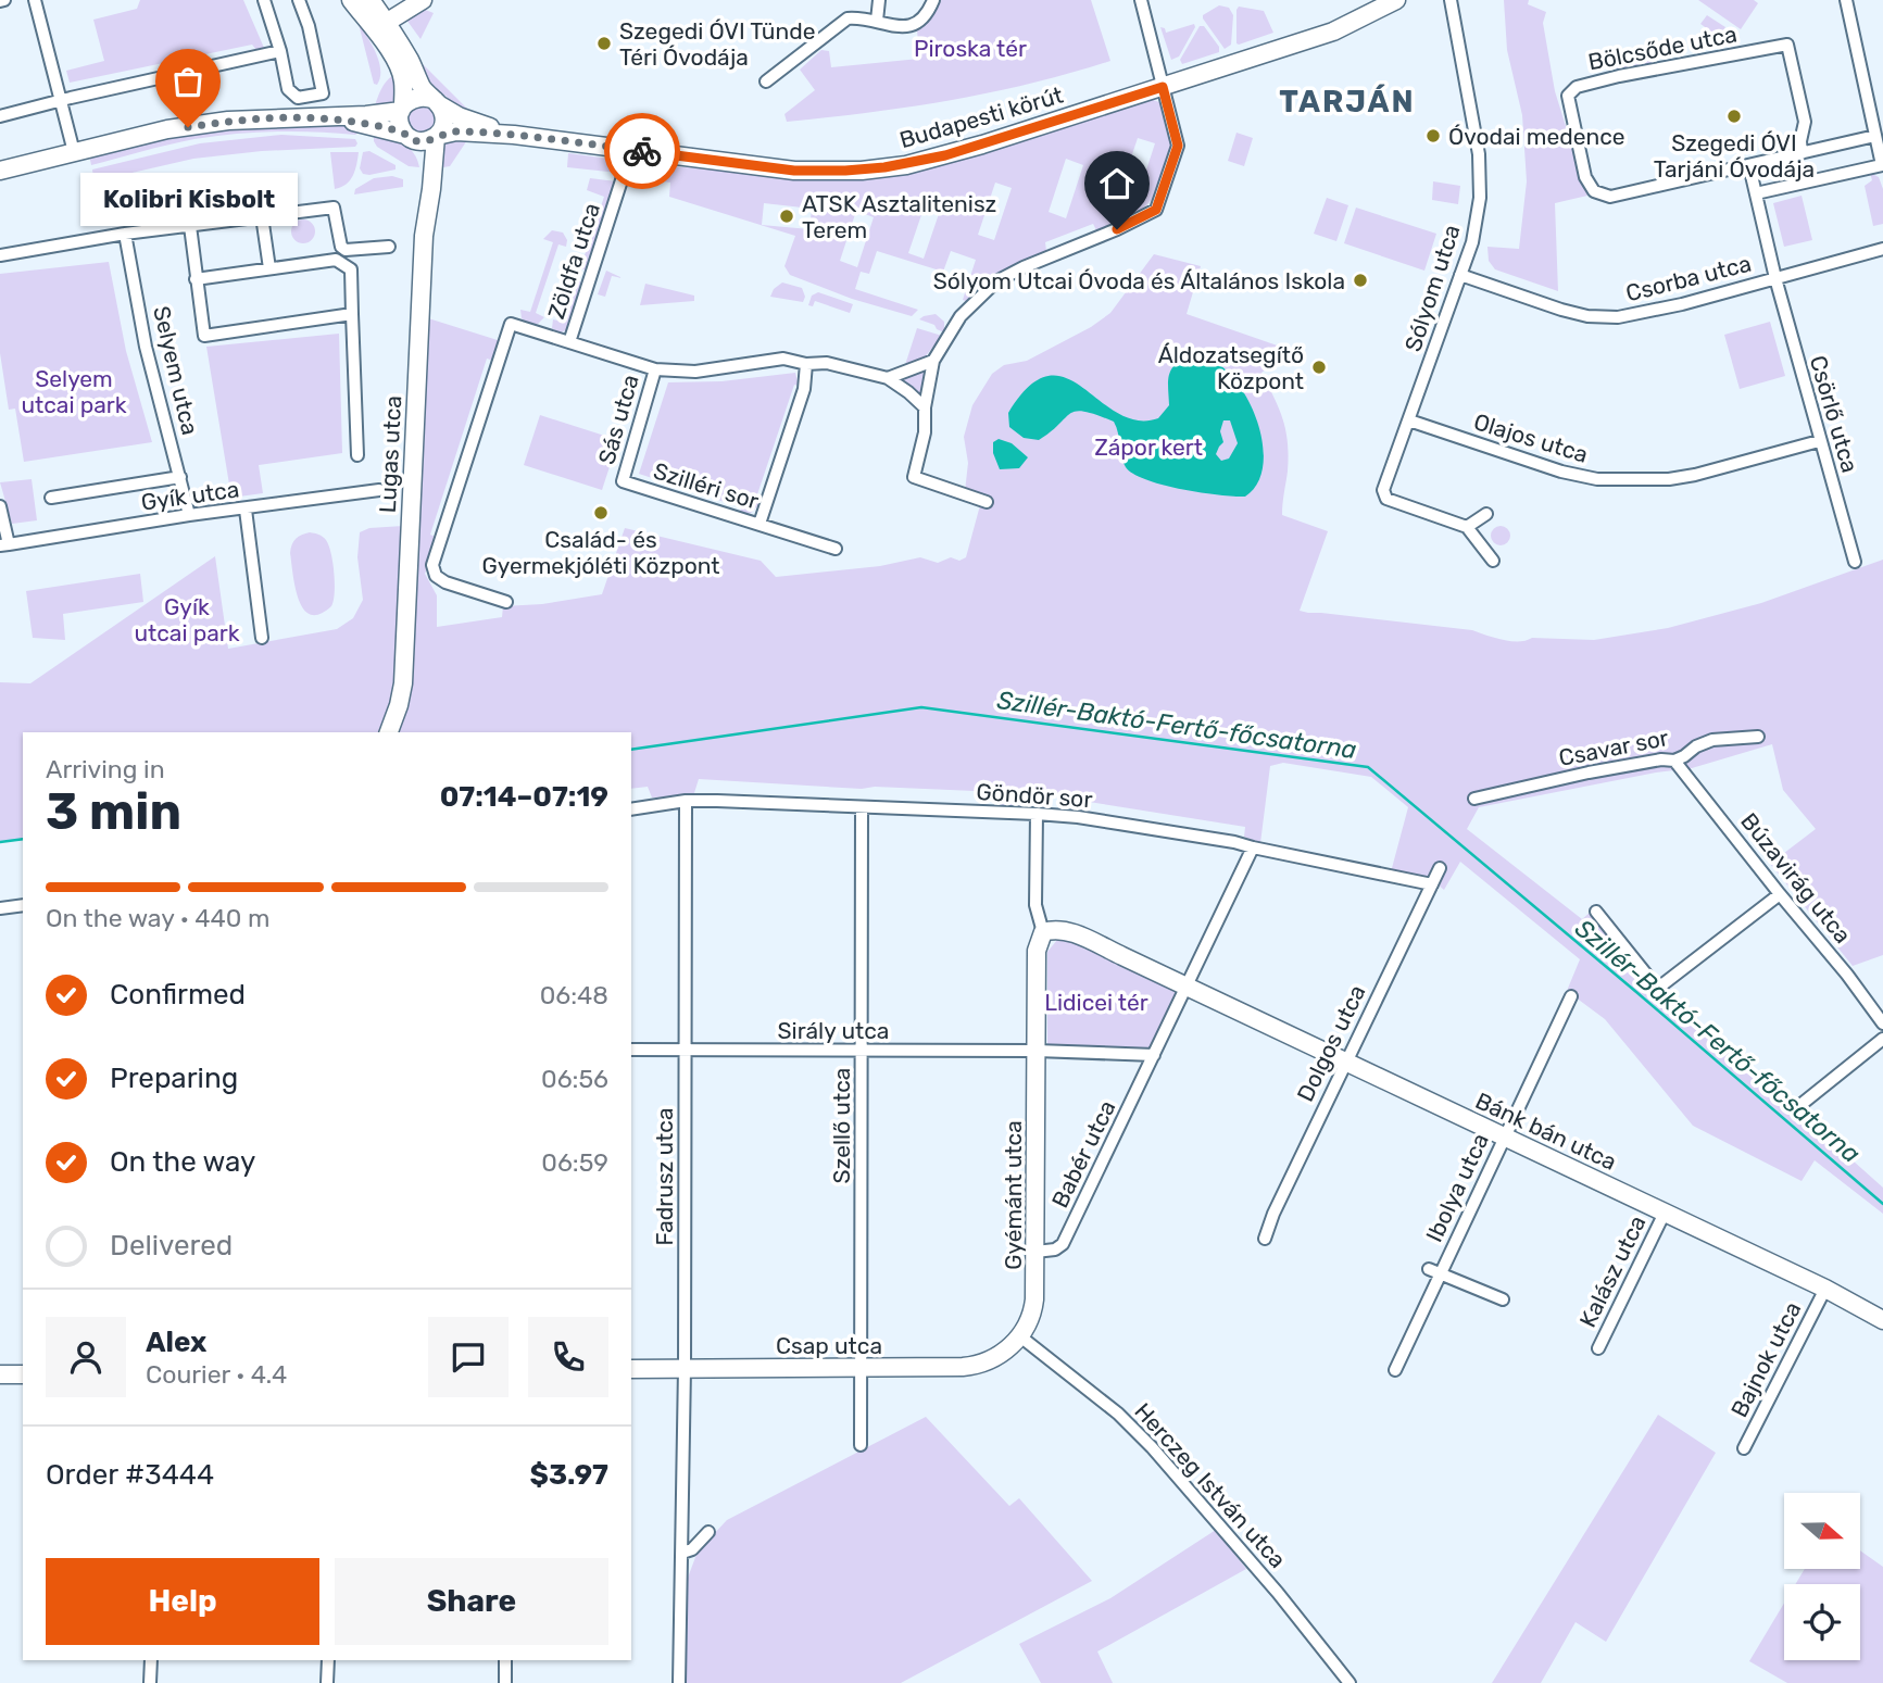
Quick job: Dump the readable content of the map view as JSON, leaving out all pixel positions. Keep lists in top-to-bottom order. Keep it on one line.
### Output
{"streets":{"street":["Bölcsőde utca","Budapesti körút","Zöldfa utca","Csorba utca","Sólyom utca","Selyem utca","Csörlő utca","Sás utca","Olajos utca","Lugas utca","Szilléri sor","Gyík utca","Csavar sor","Göndör sor","Búzavirág utca","Sirály utca","Dolgos utca","Szellő utca","Bánk bán utca","Babér utca","Fadrusz utca","Ibolya utca","Gyémánt utca","Kalász utca","Csap utca","Bajnok utca","Herczeg István utca"]},"crossings":[["Bölcsőde utca","Csörlő utca"],["Budapesti körút","Zöldfa utca"],["Budapesti körút","Lugas utca"],["Zöldfa utca","Sás utca"],["Csorba utca","Sólyom utca"],["Csorba utca","Csörlő utca"],["Sólyom utca","Olajos utca"],["Selyem utca","Gyík utca"],["Csörlő utca","Olajos utca"],["Sás utca","Szilléri sor"],["Csavar sor","Búzavirág utca"],["Göndör sor","Dolgos utca"],["Göndör sor","Szellő utca"],["Göndör sor","Fadrusz utca"],["Sirály utca","Szellő utca"],["Sirály utca","Fadrusz utca"],["Sirály utca","Gyémánt utca"],["Dolgos utca","Bánk bán utca"],["Szellő utca","Csap utca"],["Bánk bán utca","Ibolya utca"],["Bánk bán utca","Kalász utca"],["Bánk bán utca","Bajnok utca"],["Babér utca","Gyémánt utca"],["Fadrusz utca","Csap utca"],["Gyémánt utca","Csap utca"],["Gyémánt utca","Herczeg István utca"],["Csap utca","Herczeg István utca"]],"districts":["TARJÁN"],"water":["Szillér-Baktó-Fertő-főcsatorna"],"parks":["Piroska tér","Selyem utcai park","Zápor kert","Gyík utcai park","Lidicei tér"],"places":["Szegedi ÓVI Tünde Téri Óvodája","Szegedi ÓVI Tarjáni Óvodája","Kolibri Kisbolt","Óvodai medence","ATSK Asztalitenisz Terem","Sólyom Utcai Óvoda és Általános Iskola","Áldozatsegítő Központ","Család- és Gyermekjóléti Központ"],"north":"right","page":{"bubble":"Kolibri Kisbolt","heading":["3 min","Arriving in","07:14–07:19"],"panel":["Alex","Courier · 4.4","Order #3444","$3.97"],"bar":"On the way · 440 m","list":[["Confirmed","06:48"],["Preparing","06:56"],["On the way","06:59"],"Delivered"],"buttons":["Help","Share"]}}
